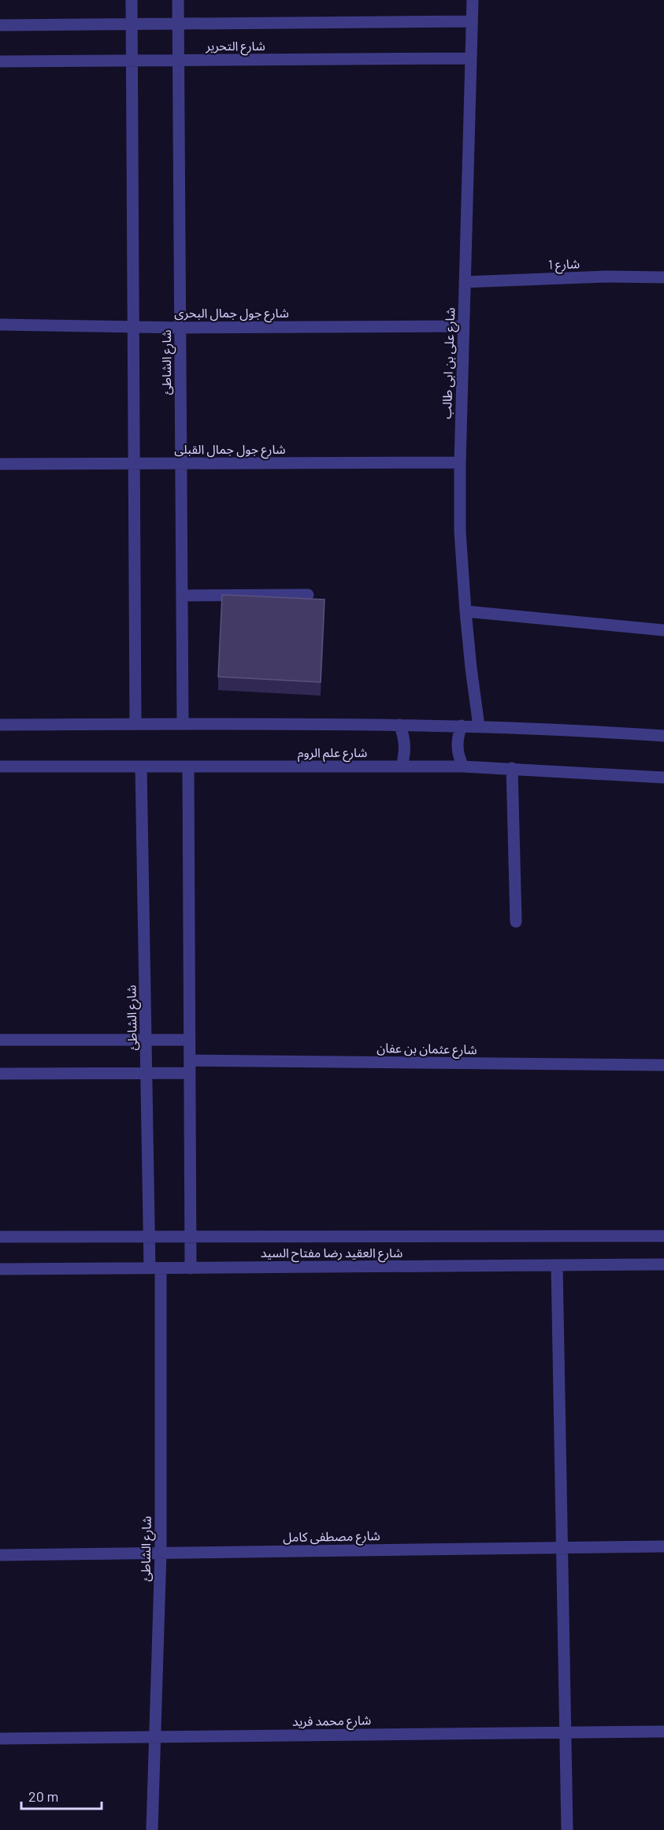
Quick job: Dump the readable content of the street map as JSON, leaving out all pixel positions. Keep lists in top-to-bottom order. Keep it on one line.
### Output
{"streets":{"street":["شارع التحرير","شارع 1","شارع جول جمال البحرى","شارع الشاطئ","شارع على بن ابى طالب","شارع جول جمال القبلى","شارع علم الروم","شارع عثمان بن عفان","شارع العقيد رضا مفتاح السيد","شارع مصطفى كامل","شارع محمد فريد"]},"crossings":[["شارع التحرير","شارع الشاطئ"],["شارع التحرير","شارع على بن ابى طالب"],["شارع 1","شارع على بن ابى طالب"],["شارع جول جمال البحرى","شارع الشاطئ"],["شارع جول جمال البحرى","شارع على بن ابى طالب"],["شارع الشاطئ","شارع جول جمال القبلى"],["شارع الشاطئ","شارع علم الروم"],["شارع الشاطئ","شارع عثمان بن عفان"],["شارع الشاطئ","شارع العقيد رضا مفتاح السيد"],["شارع الشاطئ","شارع مصطفى كامل"],["شارع الشاطئ","شارع محمد فريد"],["شارع على بن ابى طالب","شارع جول جمال القبلى"]],"scale_bar":"20 m"}
